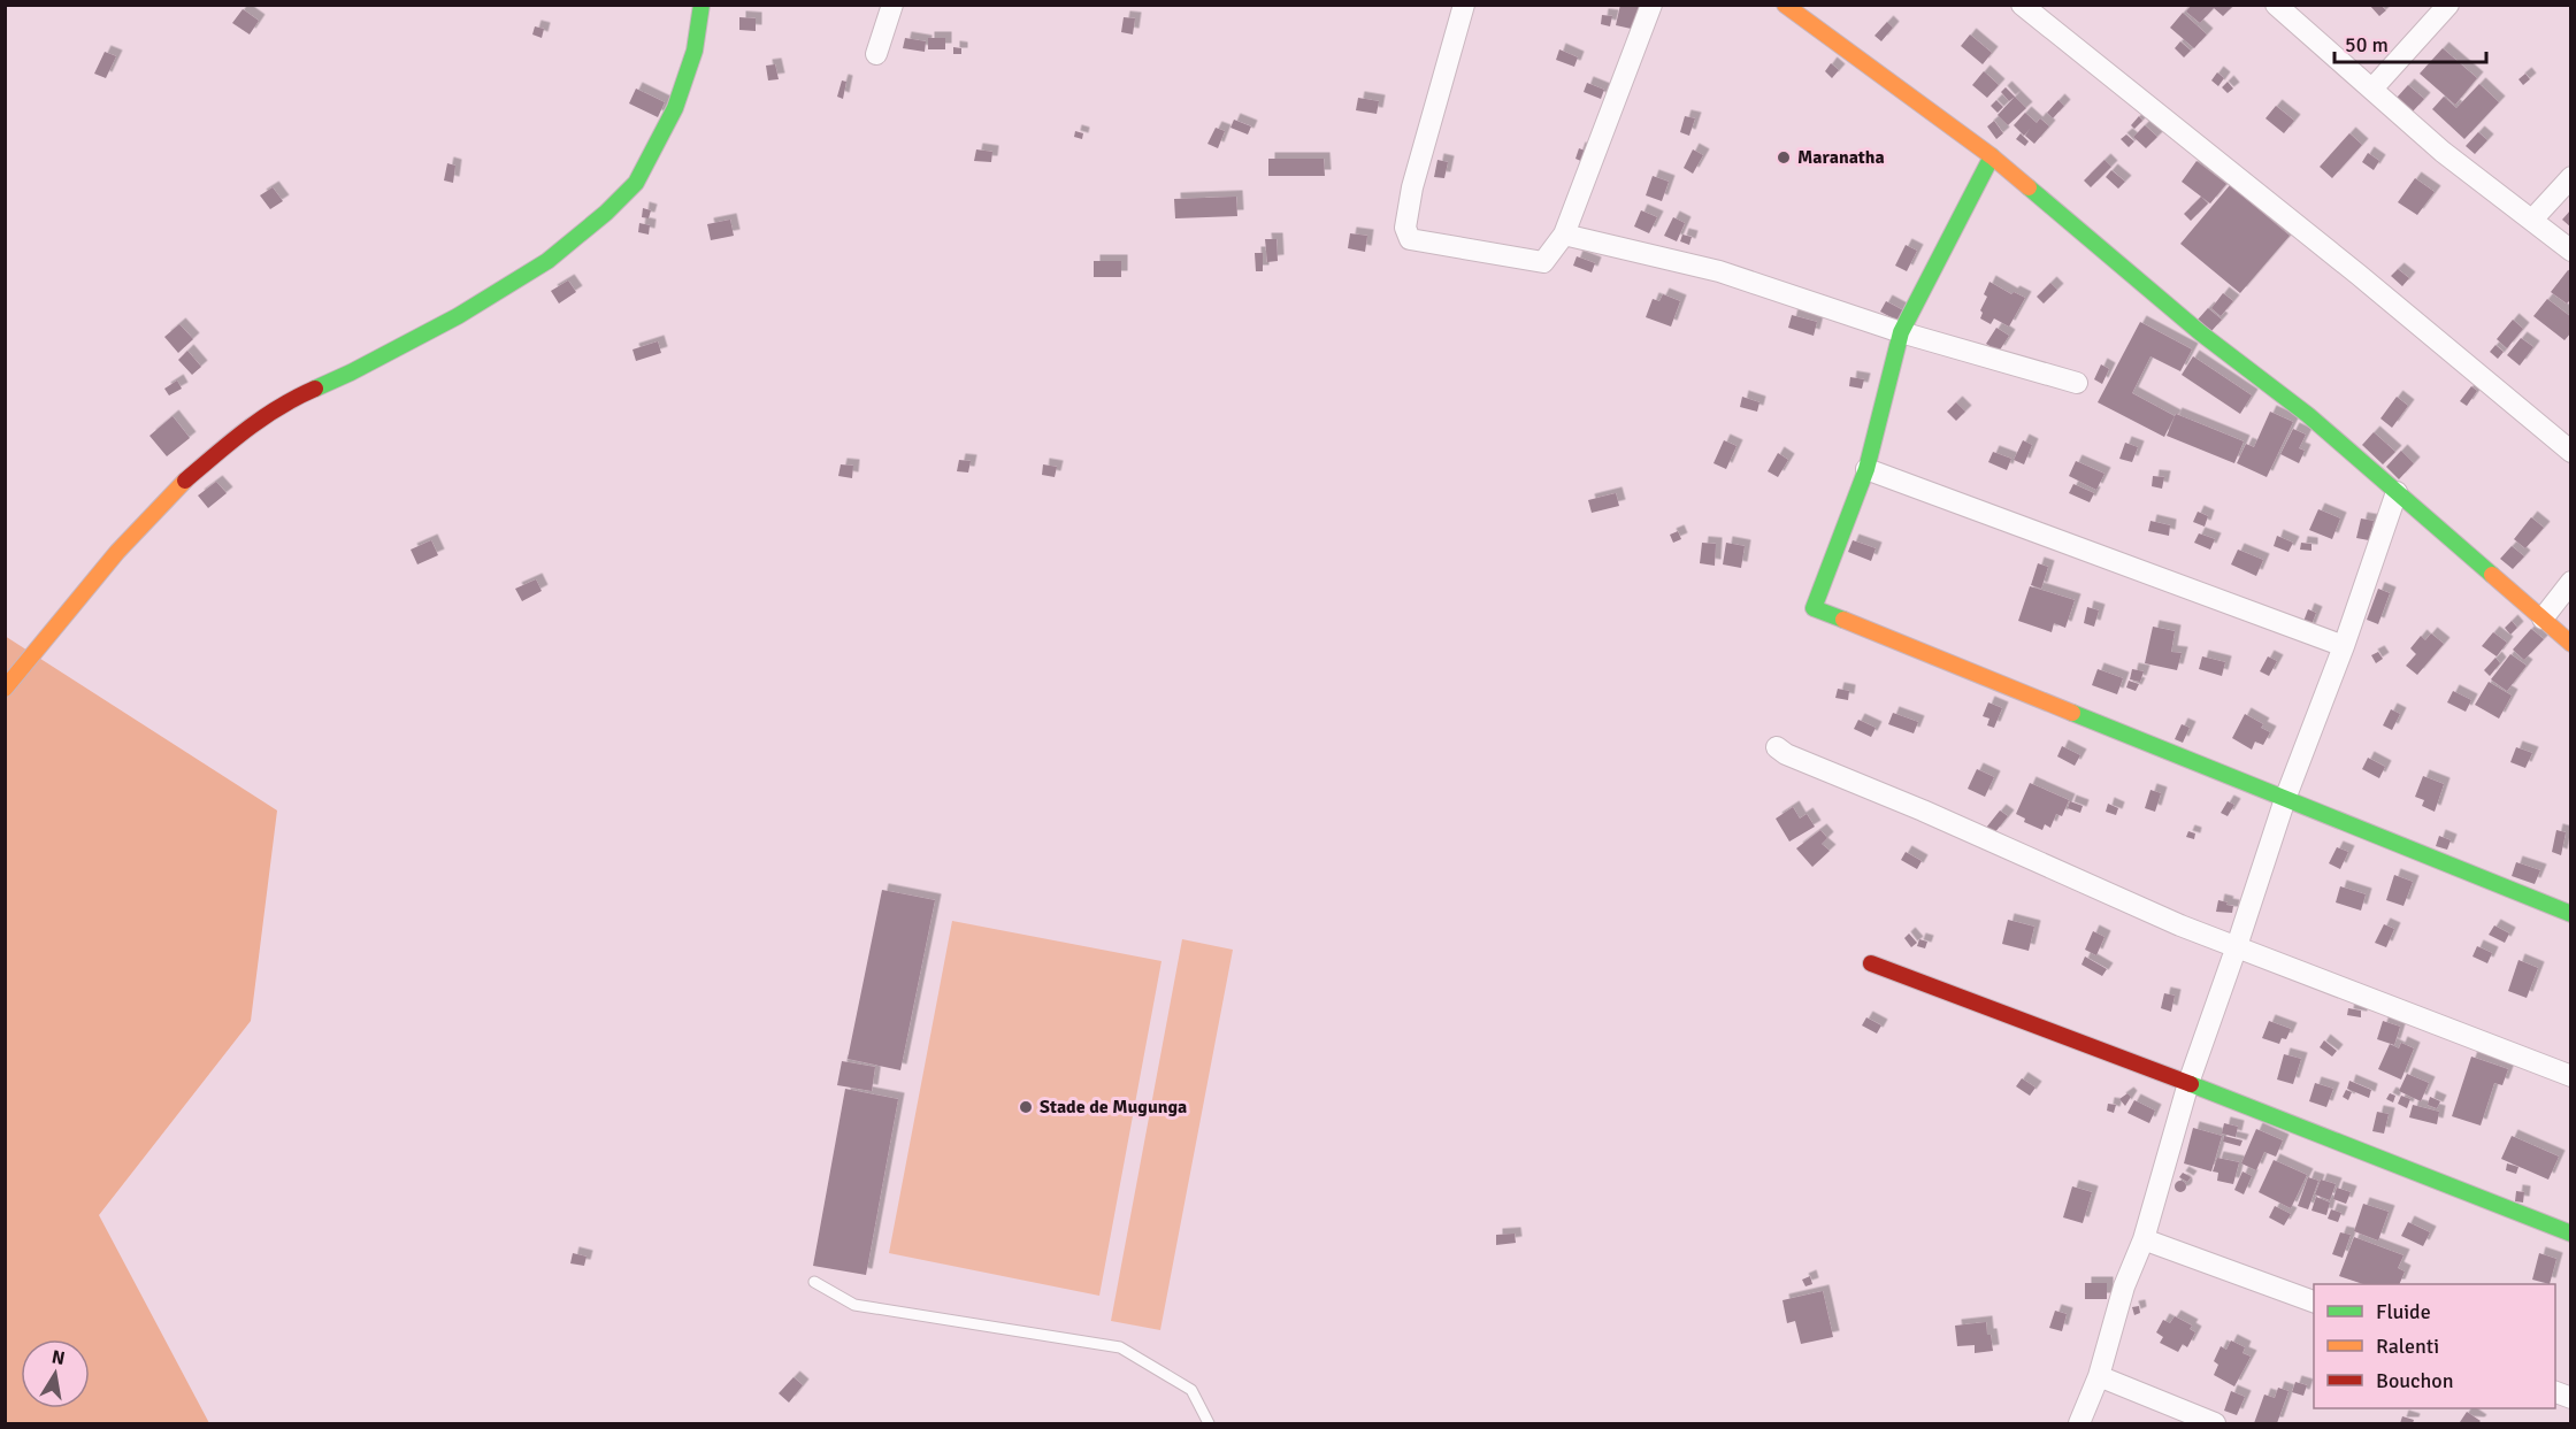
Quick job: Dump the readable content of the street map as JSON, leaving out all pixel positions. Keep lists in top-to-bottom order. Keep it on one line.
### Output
{"places":["Maranatha","Stade de Mugunga"],"legend":["Fluide","Ralenti","Bouchon"],"scale_bar":"50 m","north":"top"}
